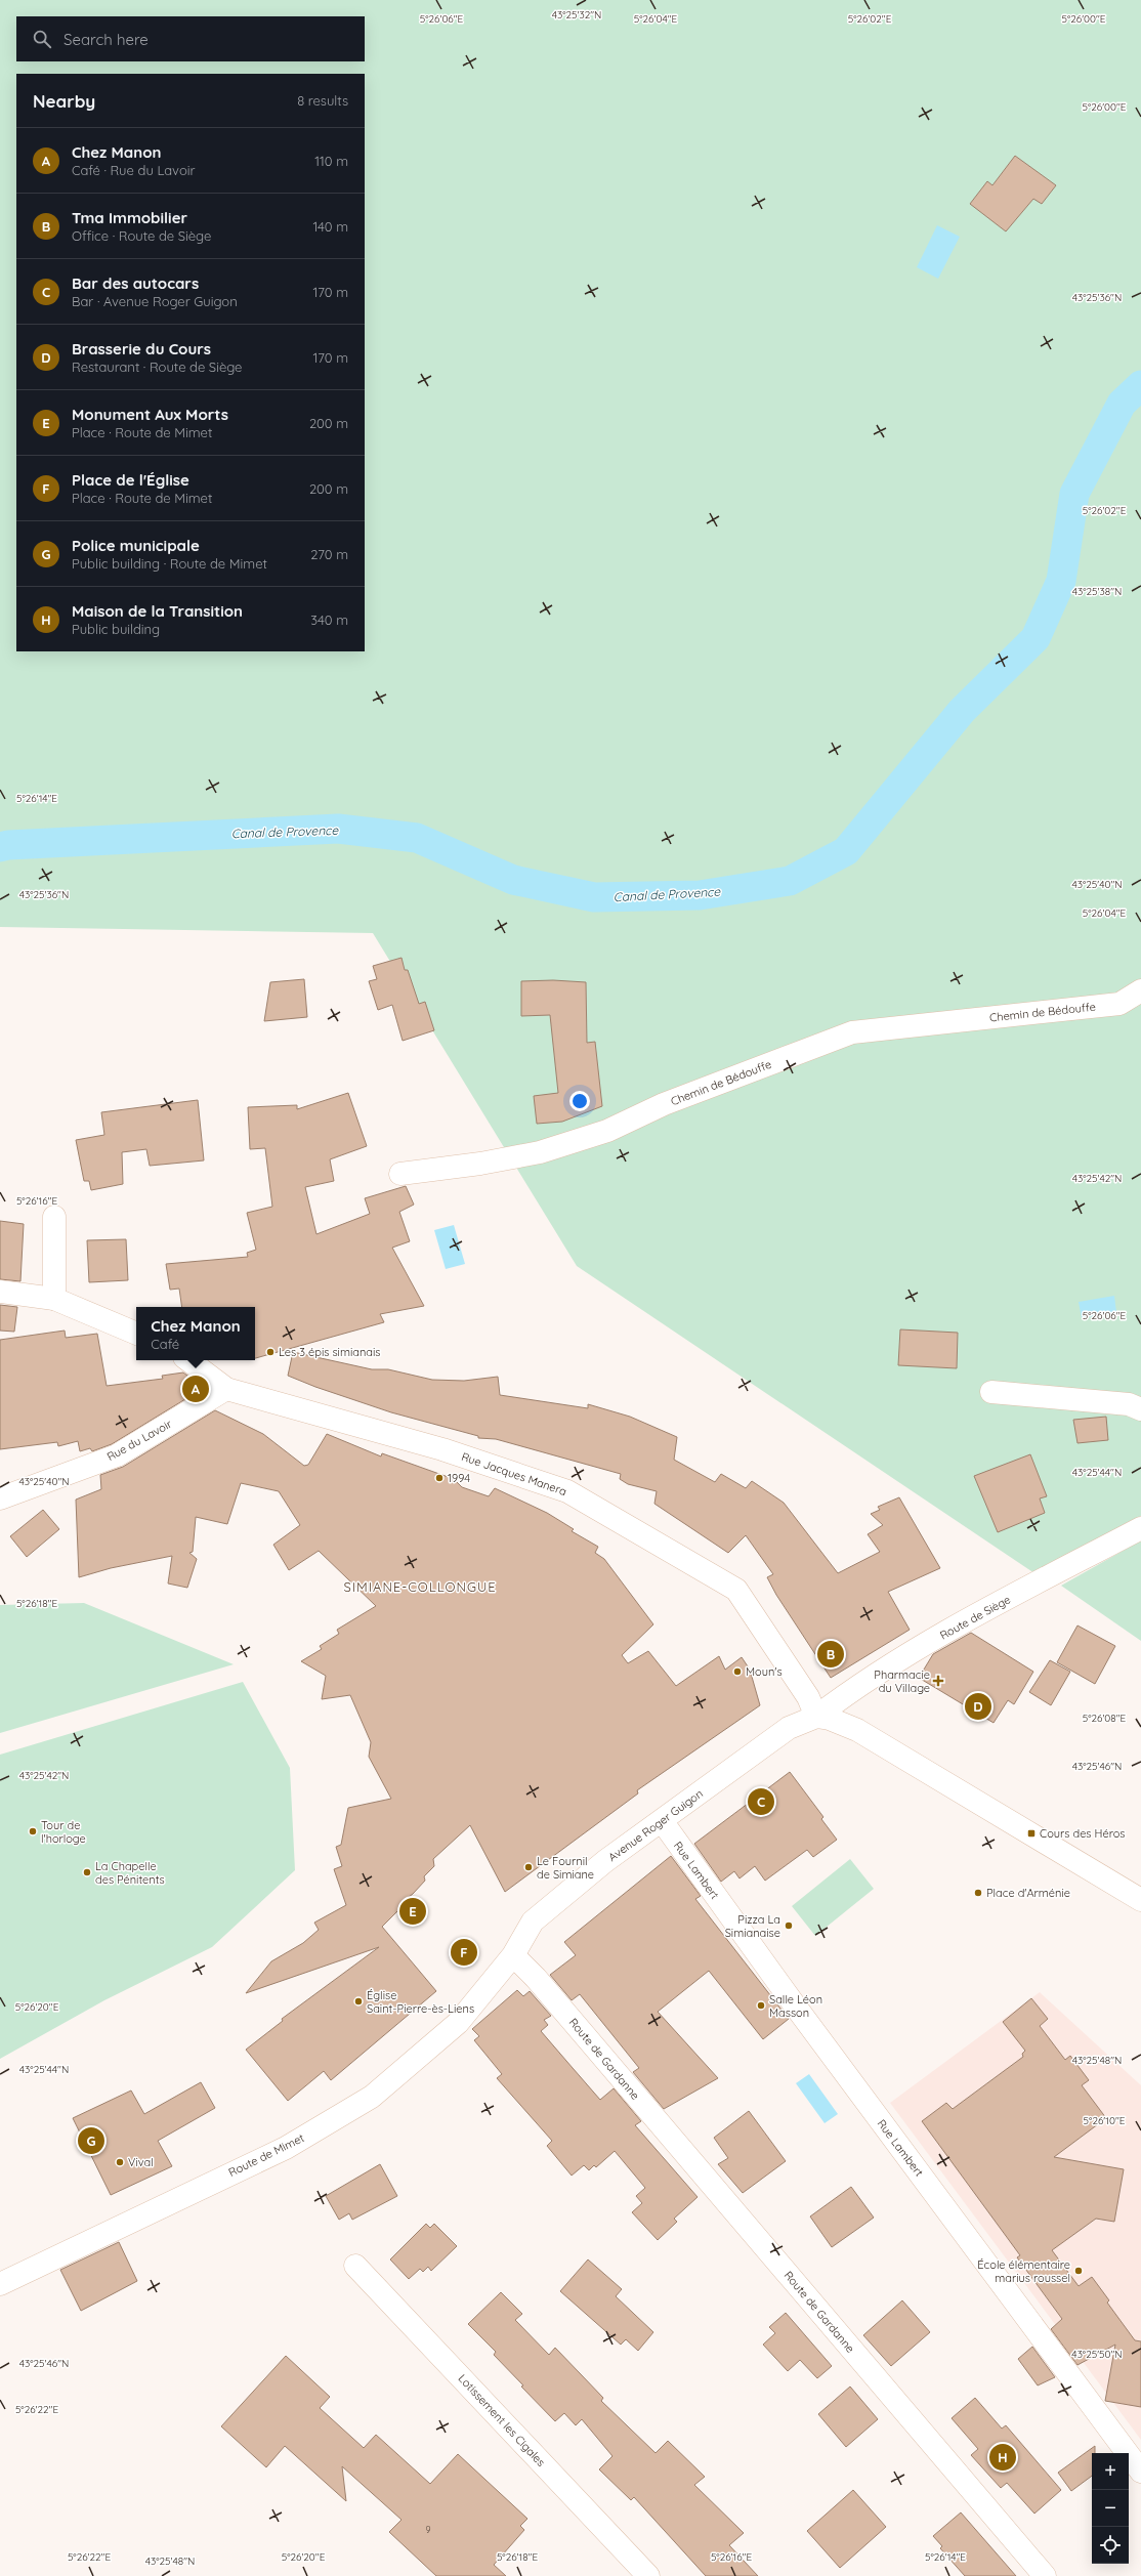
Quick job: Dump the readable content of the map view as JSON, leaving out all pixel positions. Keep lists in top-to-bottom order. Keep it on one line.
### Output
{"streets":{"street":["Chemin de Bédouffe","Rue du Lavoir","Rue Jacques Manera","Route de Siège","Avenue Roger Guigon","Rue Lambert","Route de Gardanne","Route de Mimet","Lotissement les Cigales"]},"crossings":[["Rue du Lavoir","Rue Jacques Manera"],["Rue Jacques Manera","Route de Siège"],["Rue Jacques Manera","Avenue Roger Guigon"],["Route de Siège","Avenue Roger Guigon"],["Avenue Roger Guigon","Rue Lambert"],["Avenue Roger Guigon","Route de Gardanne"],["Avenue Roger Guigon","Route de Mimet"],["Route de Gardanne","Route de Mimet"]],"districts":["SIMIANE-COLLONGUE"],"water":["Canal de Provence"],"places":{"other":["Les 3 épis simianais","1994","Moun's","Tour de l'horloge","Le Fournil de Simiane","La Chapelle des Pénitents","Place d'Arménie","Pizza La Simianaise","Église Saint-Pierre-ès-Liens","Salle Léon Masson","Vival","École élémentaire marius roussel"],"health":["Pharmacie du Village"],"transit":["Cours des Héros"]},"house_numbers":["9"],"page":{"search":"Search here","heading":["Nearby","8 results"],"list":[{"mark":"A","name":"Chez Manon","note":"Café · Rue du Lavoir","value":"110 m"},{"mark":"B","name":"Tma Immobilier","note":"Office · Route de Siège","value":"140 m"},{"mark":"C","name":"Bar des autocars","note":"Bar · Avenue Roger Guigon","value":"170 m"},{"mark":"D","name":"Brasserie du Cours","note":"Restaurant · Route de Siège","value":"170 m"},{"mark":"E","name":"Monument Aux Morts","note":"Place · Route de Mimet","value":"200 m"},{"mark":"F","name":"Place de l'Église","note":"Place · Route de Mimet","value":"200 m"},{"mark":"G","name":"Police municipale","note":"Public building · Route de Mimet","value":"270 m"},{"mark":"H","name":"Maison de la Transition","note":"Public building","value":"340 m"}],"popup":["Chez Manon","Café"],"pins":["A","B","D","C","E","F","G","H"],"map_buttons":["+","−"]},"coordinates":["43°25'32\"N","5°26'06\"E","5°26'04\"E","5°26'02\"E","5°26'00\"E","43°25'36\"N","43°25'38\"N","5°26'14\"E","43°25'40\"N","43°25'42\"N","5°26'16\"E","43°25'44\"N","5°26'18\"E","5°26'08\"E","43°25'46\"N","5°26'20\"E","43°25'48\"N","5°26'10\"E","43°25'50\"N","5°26'22\"E"]}
